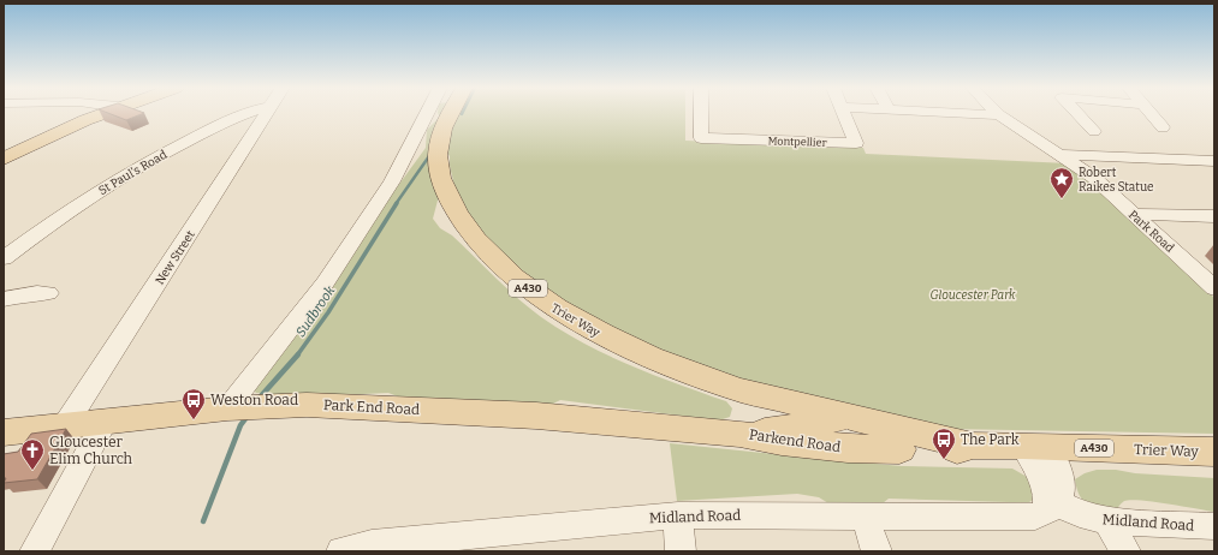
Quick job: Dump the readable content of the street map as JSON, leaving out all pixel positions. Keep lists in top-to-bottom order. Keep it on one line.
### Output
{"streets":{"main road":["A430","Trier Way","Park End Road","Parkend Road"],"street":["Montpellier","St Paul's Road","Park Road","New Street","Midland Road"]},"crossings":[["New Street","Park End Road"],["Trier Way","Parkend Road"],["Park End Road","Parkend Road"]],"water":["Sudbrook"],"parks":["Gloucester Park"],"places":{"place":["Robert Raikes Statue"],"bus stop":["Weston Road","The Park"],"church":["Gloucester Elim Church"]}}
